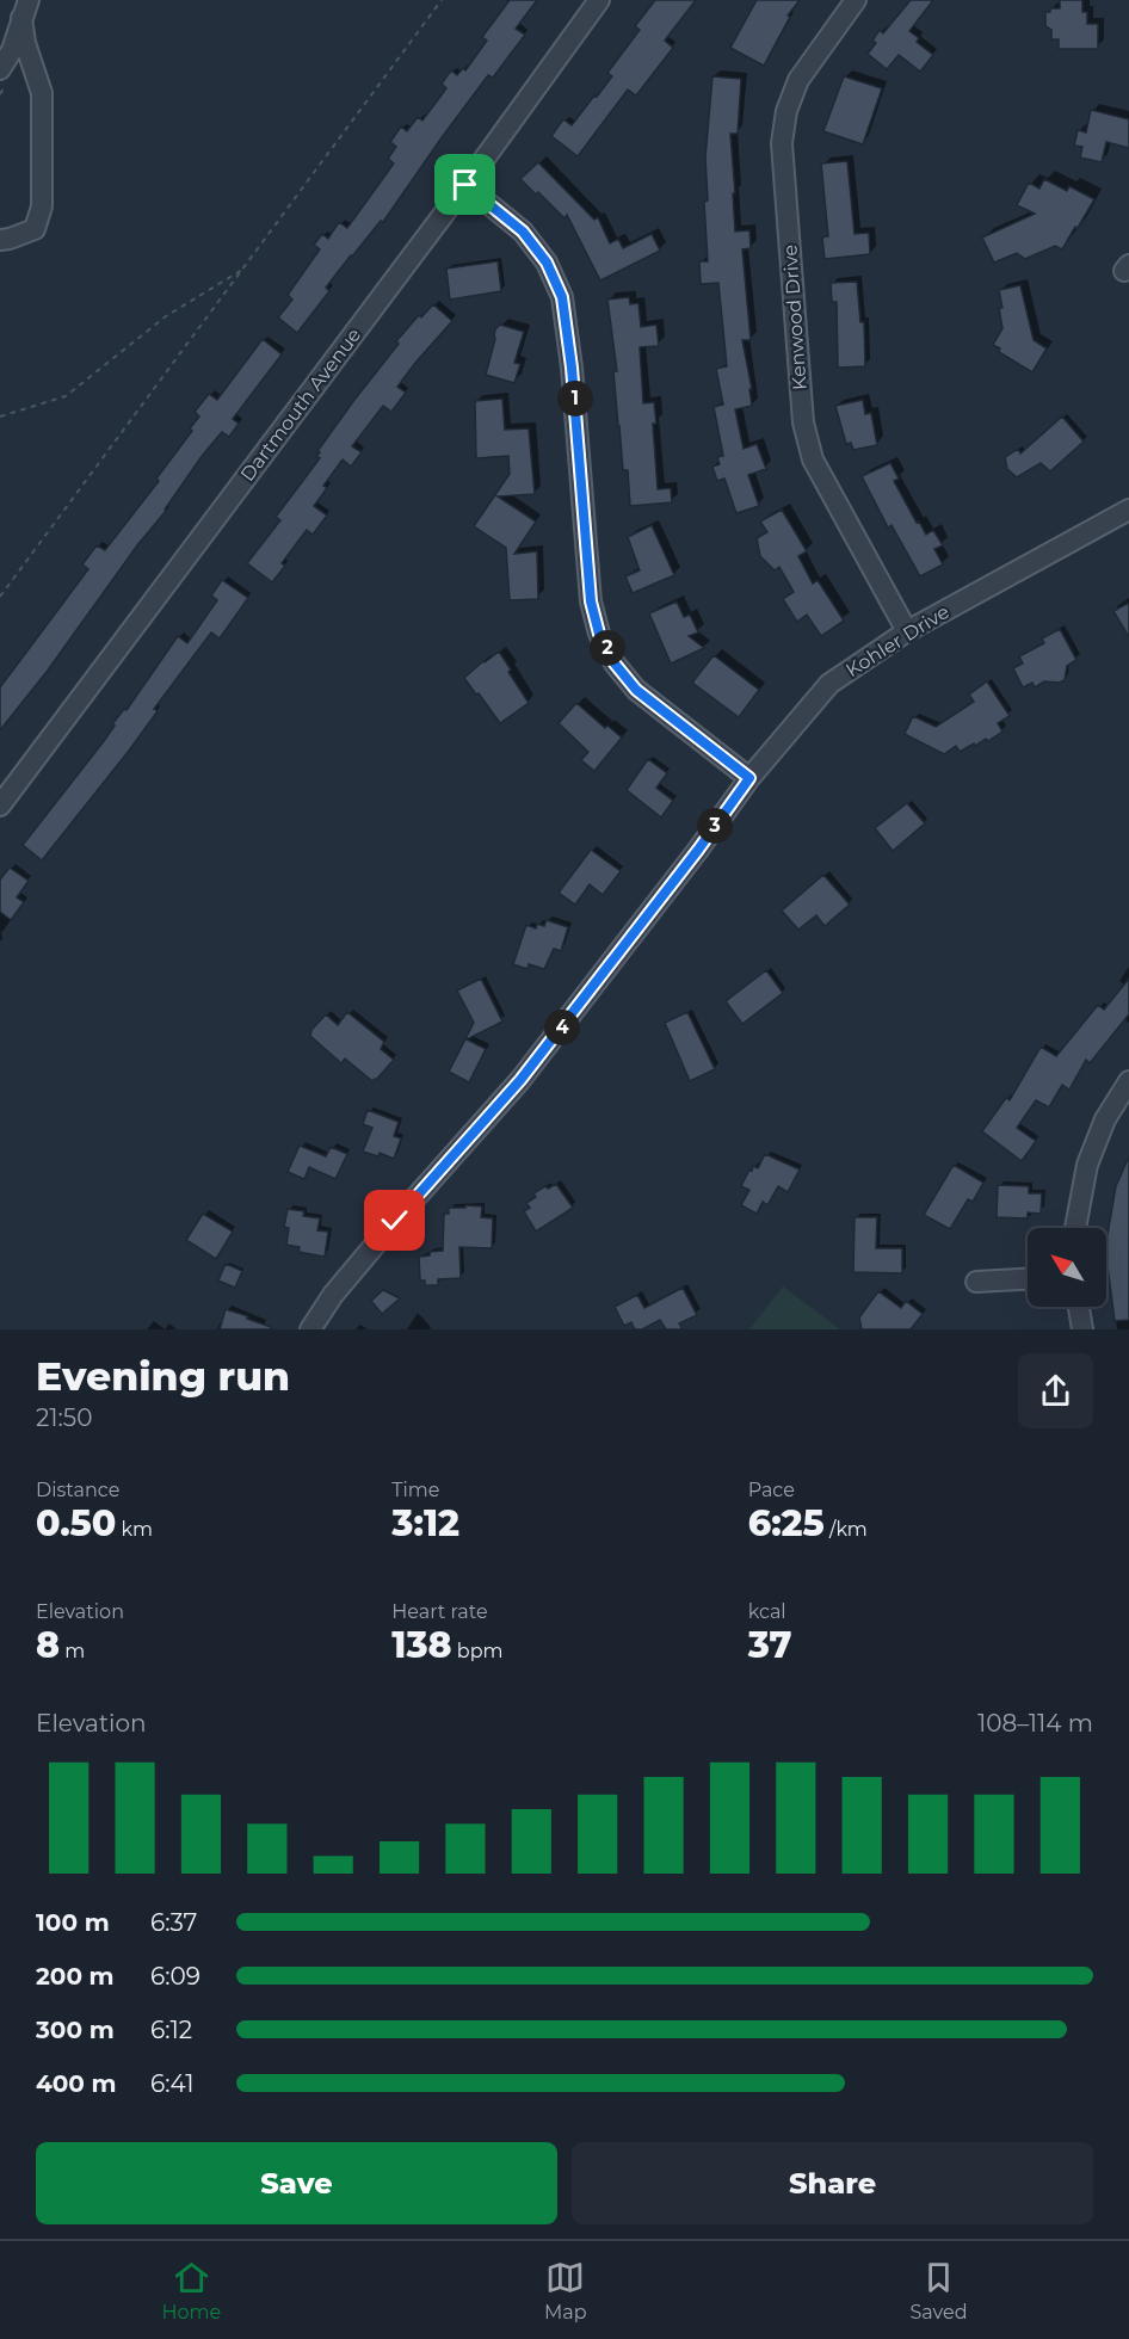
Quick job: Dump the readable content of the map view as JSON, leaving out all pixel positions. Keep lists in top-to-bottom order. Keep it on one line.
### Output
{"streets":{"street":["Kenwood Drive","Dartmouth Avenue","Kohler Drive"]},"crossings":[["Kenwood Drive","Kohler Drive"]],"north":"top left","page":{"pins":["1","2","3","4"],"heading":["Evening run","21:50"],"stats":[["Distance","0.50 km"],["Time","3:12"],["Pace","6:25 /km"],["Elevation","8 m"],["Heart rate","138 bpm"],["kcal","37"]],"chart":["Elevation","108–114 m"],"list":[{"name":"100 m","note":"6:37"},{"name":"200 m","note":"6:09"},{"name":"300 m","note":"6:12"},{"name":"400 m","note":"6:41"}],"buttons":["Save","Share"],"tabs":["Home","Map","Saved"]}}
